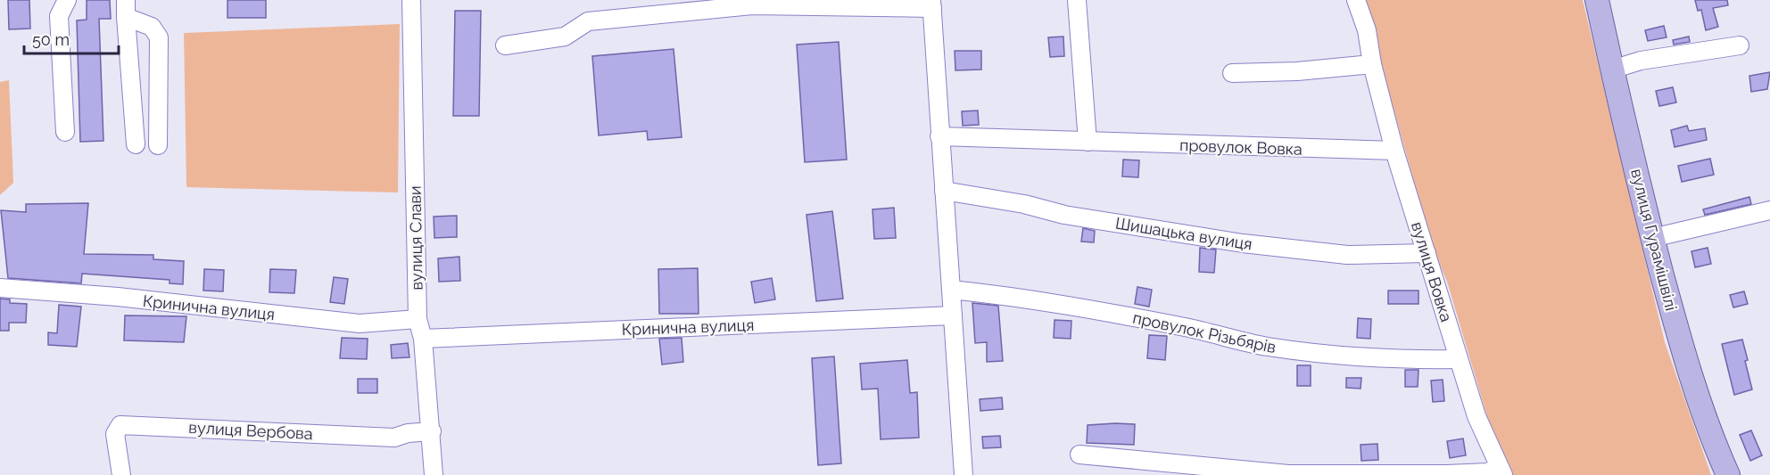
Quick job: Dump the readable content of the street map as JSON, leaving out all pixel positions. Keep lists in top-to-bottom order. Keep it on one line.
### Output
{"streets":{"main road":["вулиця Гурамішвілі"],"street":["провулок Вовка","Шишацька вулиця","вулиця Слави","вулиця Вовка","Кринична вулиця","провулок Різьбярів","вулиця Вербова"]},"crossings":[["провулок Вовка","вулиця Вовка"],["Шишацька вулиця","вулиця Вовка"],["вулиця Слави","Кринична вулиця"],["вулиця Слави","вулиця Вербова"],["вулиця Вовка","провулок Різьбярів"]],"scale_bar":"50 m"}
